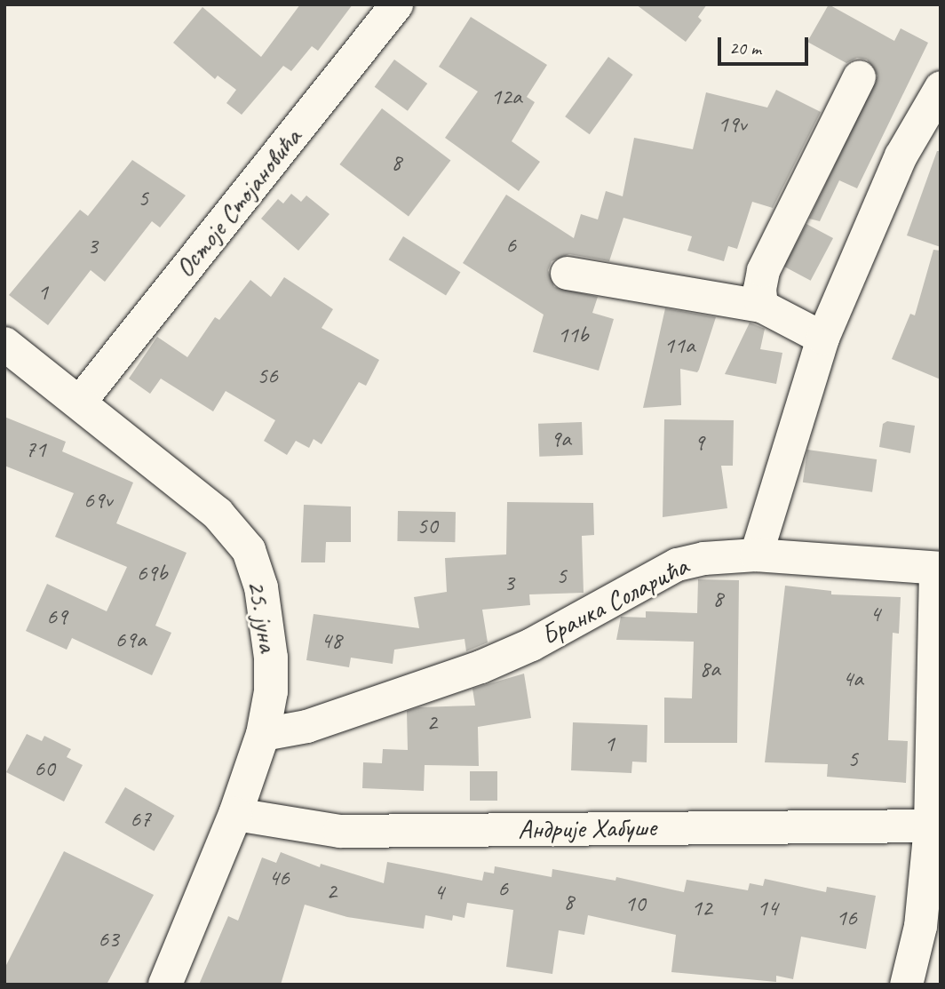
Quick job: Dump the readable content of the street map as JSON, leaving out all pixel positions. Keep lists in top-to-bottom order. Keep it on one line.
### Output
{"streets":{"street":["Остоје Стојановића","Бранка Соларића","25. јуна","Андрије Хабуше"]},"crossings":[["Остоје Стојановића","25. јуна"],["Бранка Соларића","25. јуна"],["25. јуна","Андрије Хабуше"]],"house_numbers":["12a","19v","8","5","6","3","1","11b","11a","56","9a","9","71","69v","50","69b","5","3","8","4","69","69a","48","8a","4a","2","1","5","60","67","46","6","2","4","8","10","12","14","16","63"],"scale_bar":"20 m"}
